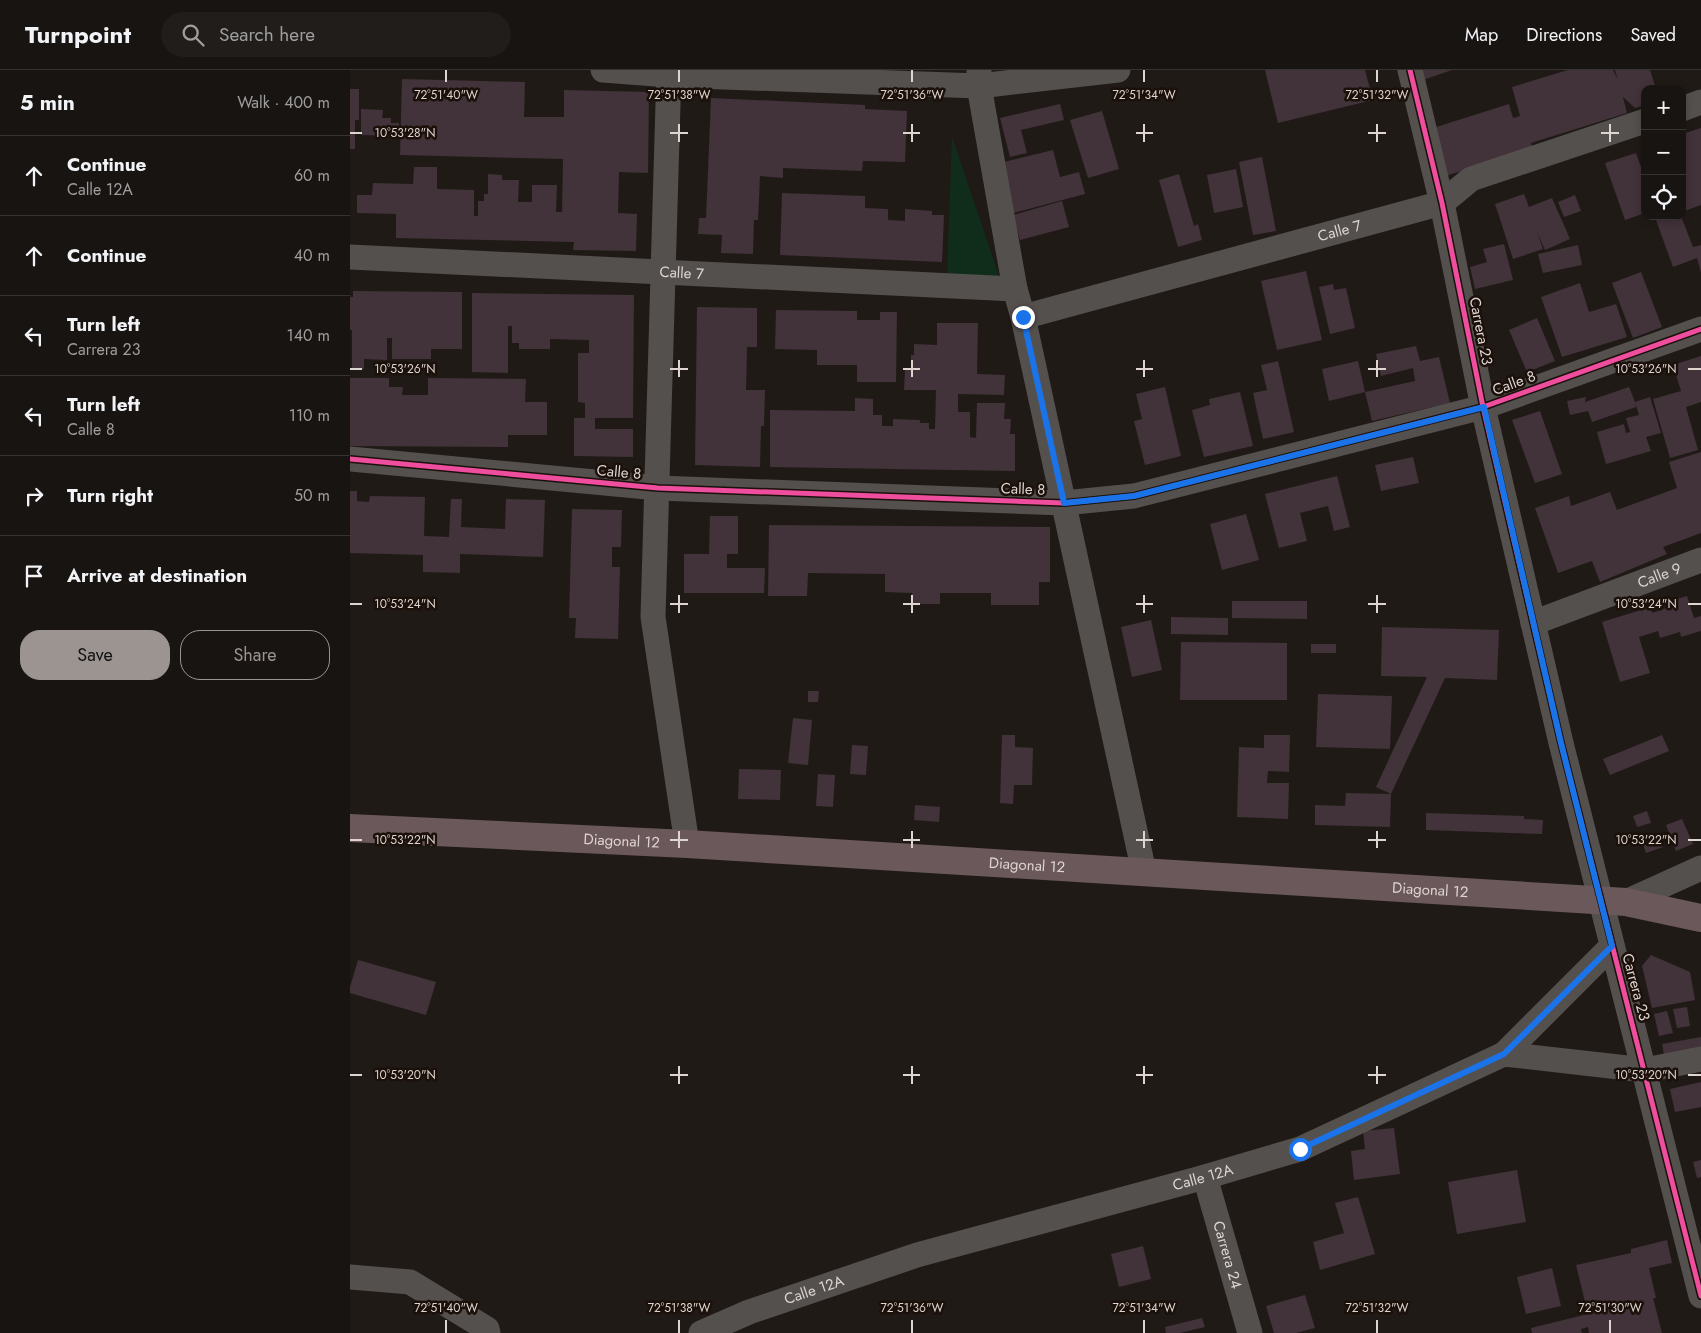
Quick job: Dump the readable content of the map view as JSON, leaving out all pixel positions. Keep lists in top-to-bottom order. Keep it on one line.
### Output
{"streets":{"highway":["Diagonal 12"],"street":["Calle 7","Carrera 23","Calle 8","Calle 9","Calle 12A","Carrera 24"]},"crossings":[["Calle 7","Carrera 23"],["Carrera 23","Calle 8"],["Carrera 23","Calle 9"],["Carrera 23","Diagonal 12"],["Calle 12A","Carrera 24"]],"page":{"header":"Turnpoint","search":"Search here","nav":["Map","Directions","Saved"],"heading":["5 min","Walk · 400 m"],"map_buttons":["+","−"],"list":[["Continue","Calle 12A","60 m"],["Continue","40 m"],["Turn left","Carrera 23","140 m"],["Turn left","Calle 8","110 m"],["Turn right","50 m"],"Arrive at destination"],"buttons":["Save","Share"]},"coordinates":["72°51'40\"W","72°51'38\"W","72°51'36\"W","72°51'34\"W","72°51'32\"W","10°53'28\"N","10°53'26\"N","10°53'24\"N","10°53'22\"N","10°53'20\"N","72°51'30\"W"]}
